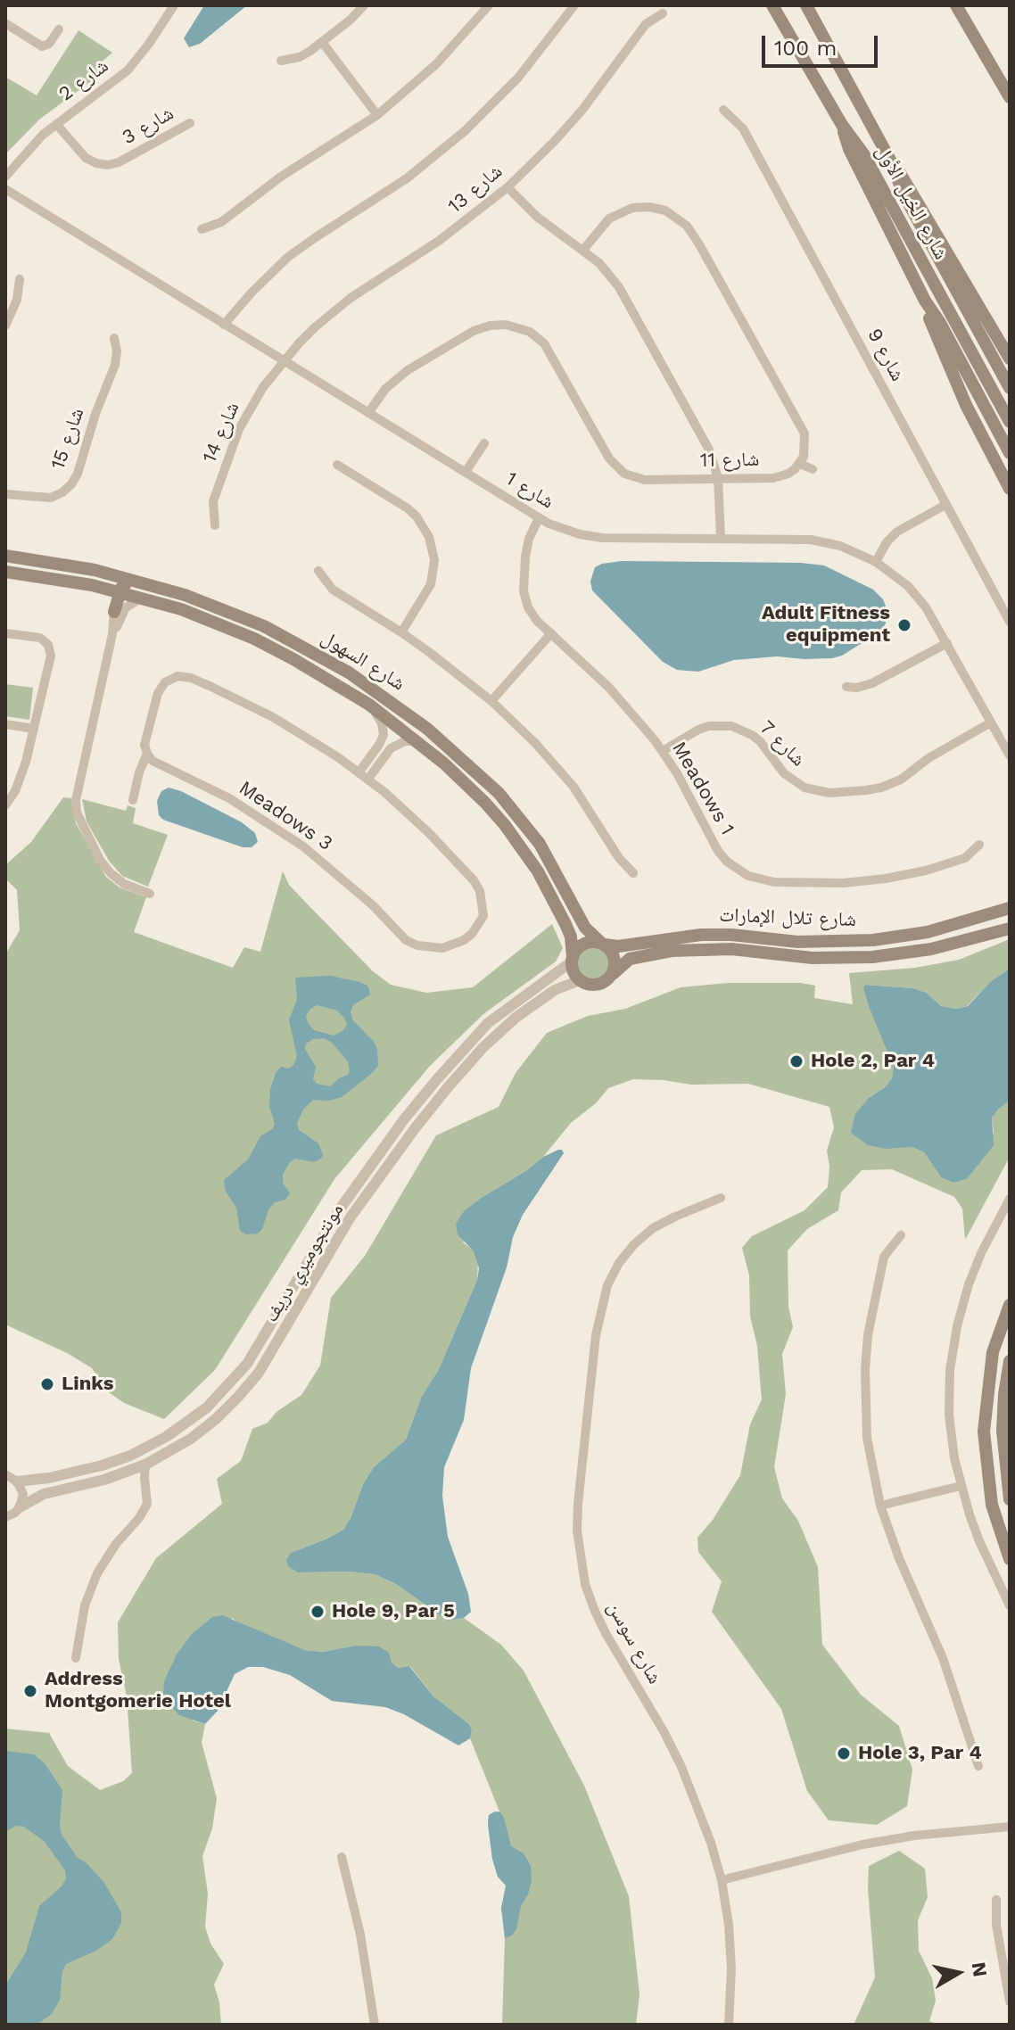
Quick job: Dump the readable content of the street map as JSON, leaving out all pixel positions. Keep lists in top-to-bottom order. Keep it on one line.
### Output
{"streets":{"main road":["شارع الخيل الأول","شارع السهول","شارع تلال الإمارات"],"street":["شارع 2","شارع 3","شارع 13","شارع 9","شارع 14","شارع 15","شارع 11","شارع 1","شارع 7","Meadows 1","Meadows 3","مونتجوميري دريف","شارع سوسن"]},"crossings":[["شارع 2","شارع 3"],["شارع 13","شارع 14"],["شارع 13","شارع 1"],["شارع 14","شارع 1"],["شارع 11","شارع 1"],["شارع 1","شارع 7"],["شارع 1","Meadows 1"],["شارع السهول","شارع تلال الإمارات"],["شارع السهول","مونتجوميري دريف"],["شارع 7","Meadows 1"],["شارع تلال الإمارات","مونتجوميري دريف"]],"places":["Adult Fitness equipment","Hole 2, Par 4","Links","Hole 9, Par 5","Address Montgomerie Hotel","Hole 3, Par 4"],"scale_bar":"100 m","north":"right"}
